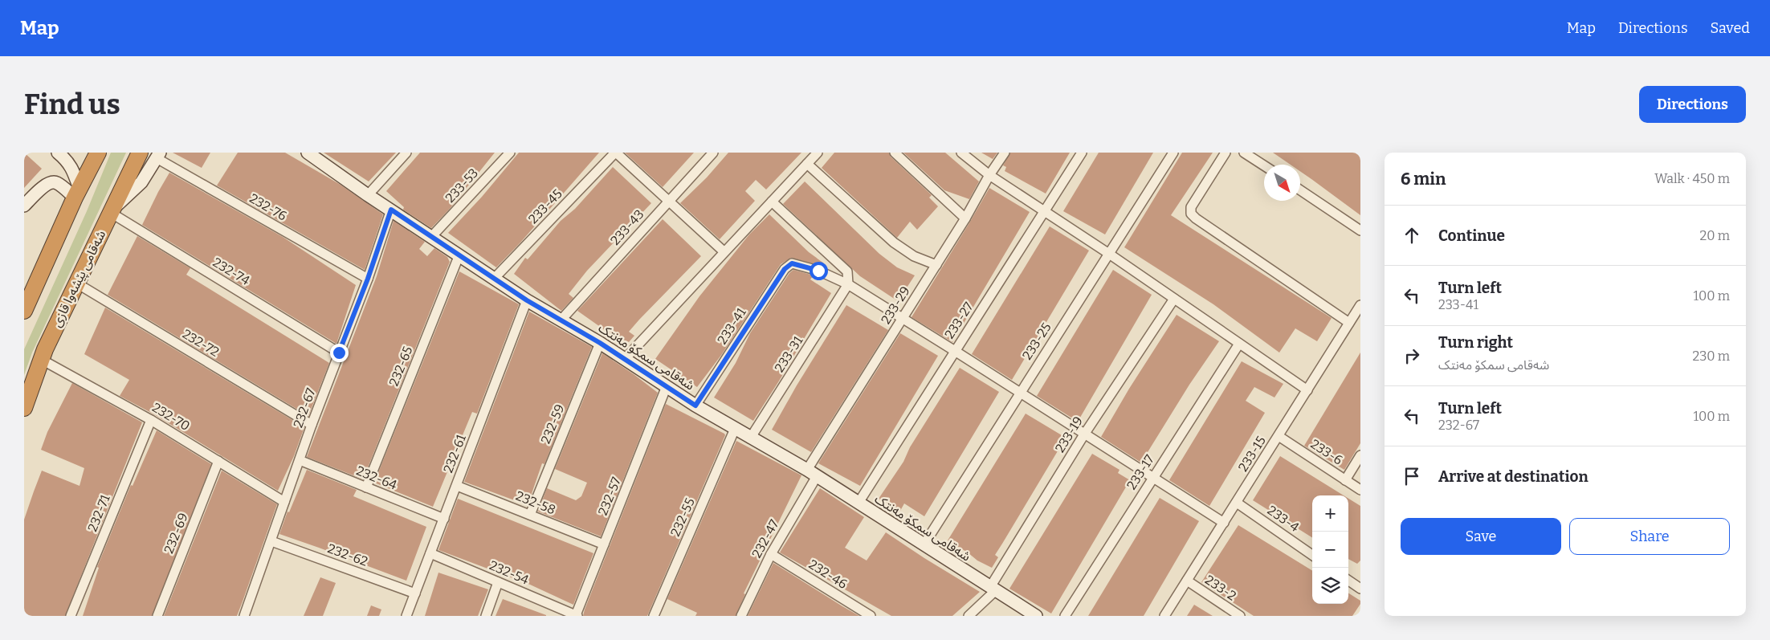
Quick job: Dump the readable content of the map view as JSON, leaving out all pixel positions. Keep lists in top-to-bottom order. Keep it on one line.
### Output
{"streets":{"highway":["شەقامی پێشەوا قازی"],"main road":["شەقامی سمکۆ مەنتک"],"street":["233-53","233-45","232-76","233-43","232-74","233-29","233-27","233-41","233-25","232-72","233-31","232-65","232-67","232-70","232-59","233-19","233-6","232-61","233-15","233-17","232-64","232-57","232-58","232-71","232-55","233-4","232-69","232-47","232-62","232-54","232-46","233-2"]},"crossings":[["233-53","شەقامی سمکۆ مەنتک"],["233-45","شەقامی سمکۆ مەنتک"],["232-76","232-67"],["233-43","شەقامی سمکۆ مەنتک"],["232-74","شەقامی پێشەوا قازی"],["232-74","232-67"],["شەقامی پێشەوا قازی","232-72"],["شەقامی پێشەوا قازی","232-70"],["233-29","شەقامی سمکۆ مەنتک"],["233-29","232-47"],["233-27","شەقامی سمکۆ مەنتک"],["233-41","233-31"],["233-41","شەقامی سمکۆ مەنتک"],["233-25","شەقامی سمکۆ مەنتک"],["232-72","232-67"],["233-31","شەقامی سمکۆ مەنتک"],["شەقامی سمکۆ مەنتک","232-65"],["شەقامی سمکۆ مەنتک","232-67"],["شەقامی سمکۆ مەنتک","232-59"],["شەقامی سمکۆ مەنتک","233-19"],["شەقامی سمکۆ مەنتک","232-61"],["شەقامی سمکۆ مەنتک","232-57"],["شەقامی سمکۆ مەنتک","232-55"],["شەقامی سمکۆ مەنتک","232-47"],["232-65","232-64"],["232-67","232-70"],["232-67","232-64"],["232-67","232-62"],["232-70","232-71"],["232-70","232-69"],["232-59","232-58"],["233-6","233-15"],["232-61","232-64"],["232-61","232-58"],["232-61","232-62"],["232-61","232-54"],["233-15","233-4"],["233-15","233-2"],["232-57","232-58"],["232-57","232-54"],["232-47","232-46"]],"north":"bottom right","page":{"header":"Map","nav":["Map","Directions","Saved"],"buttons":["Directions",["Save","Share"]],"title":"Find us","heading":["6 min","Walk · 450 m"],"list":[["Continue","20 m"],["Turn left","233-41","100 m"],["Turn right","شەقامی سمکۆ مەنتک","230 m"],["Turn left","232-67","100 m"],"Arrive at destination"],"map_buttons":["+","−"]}}
